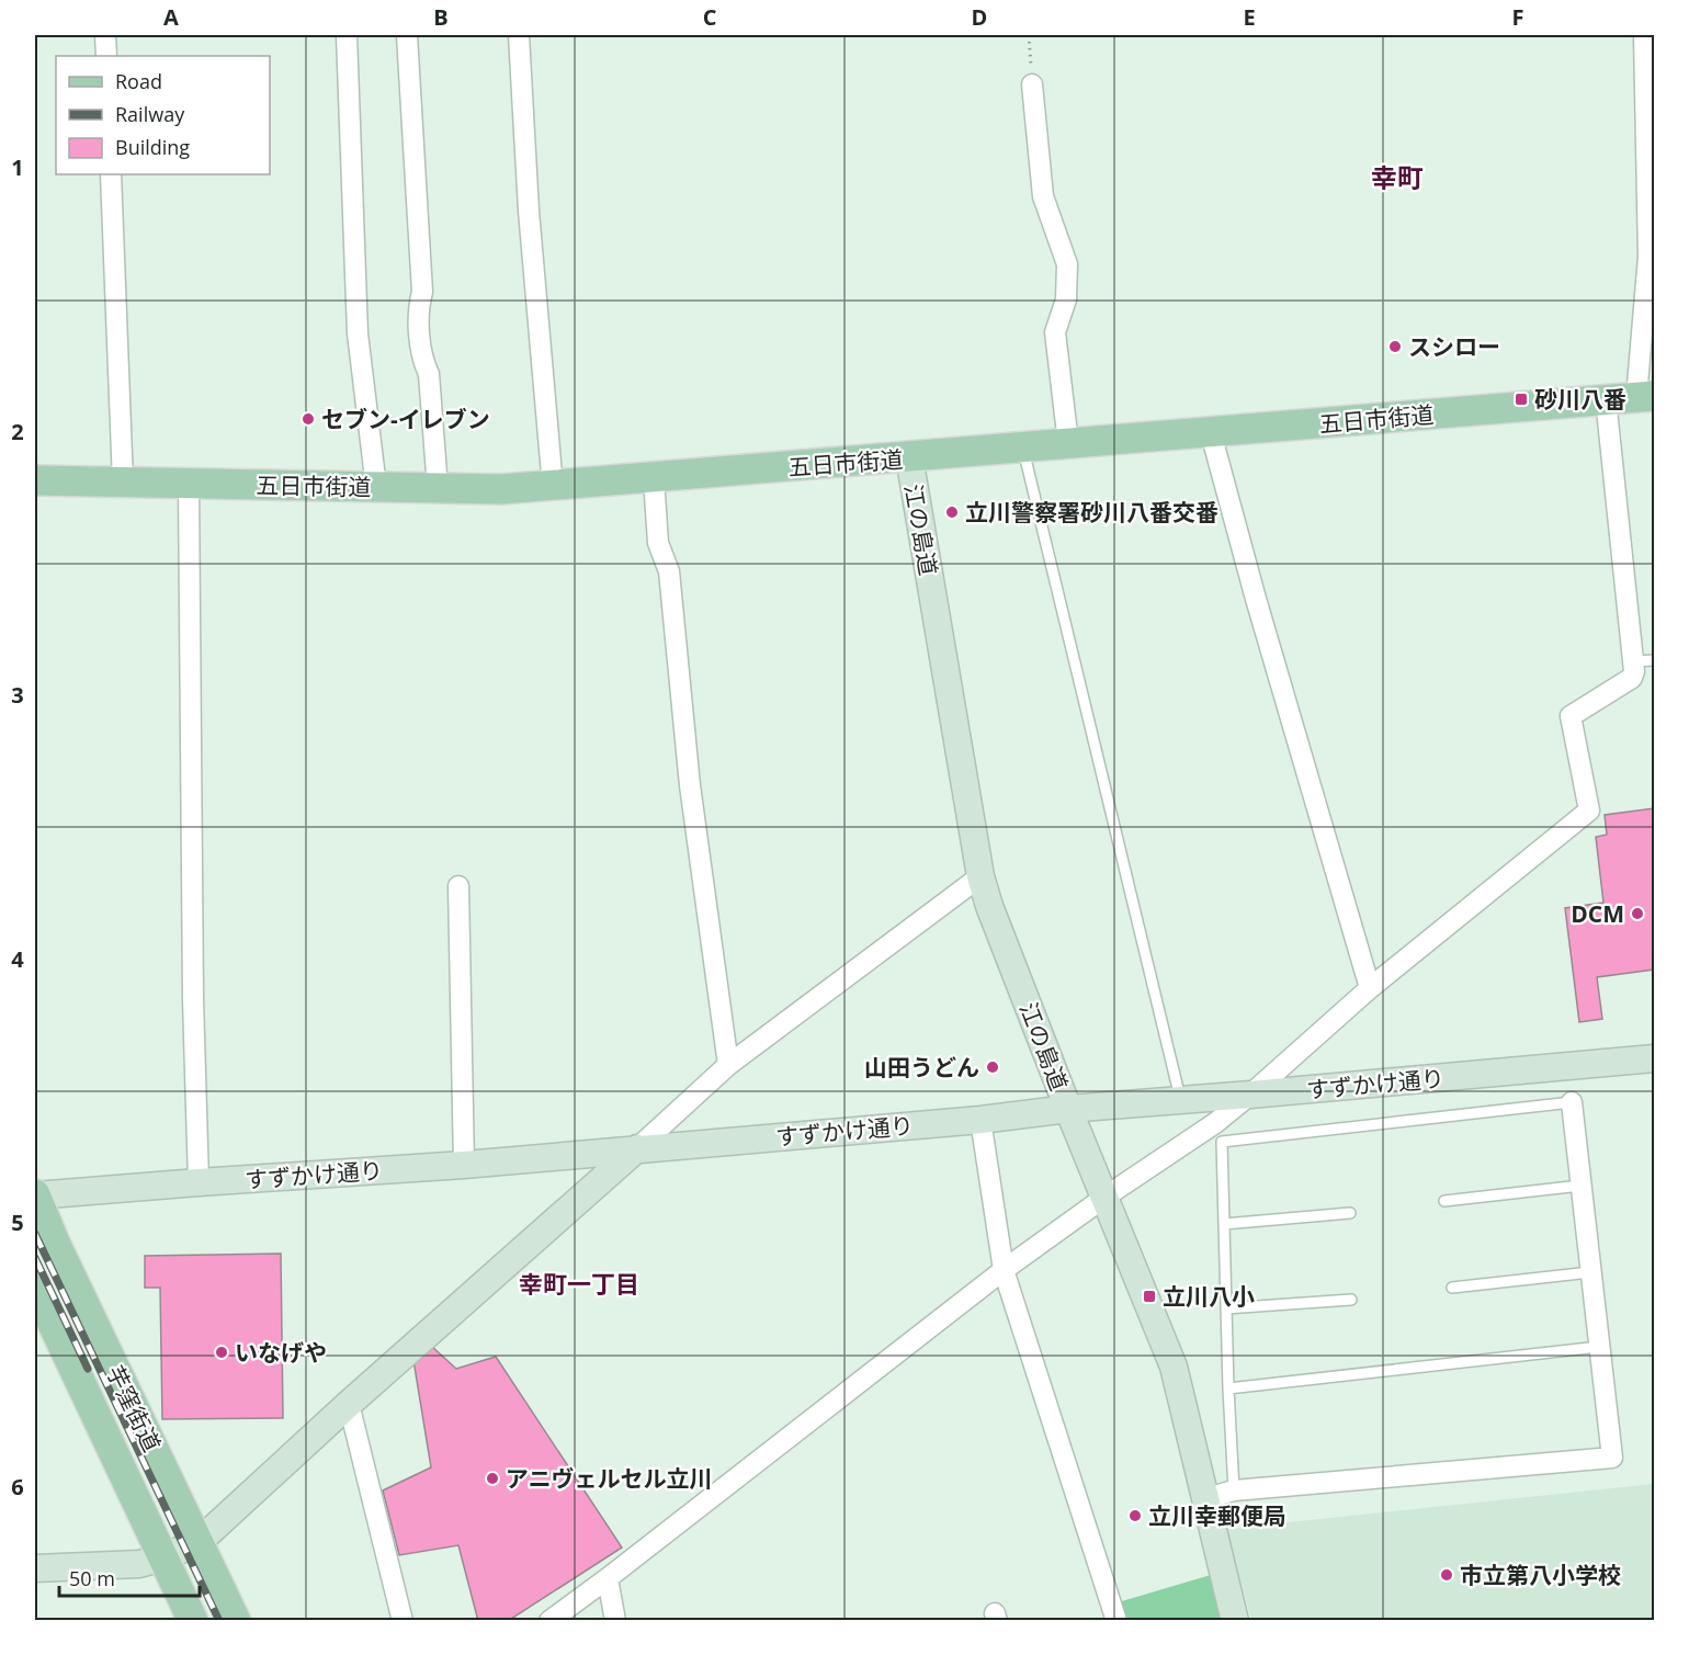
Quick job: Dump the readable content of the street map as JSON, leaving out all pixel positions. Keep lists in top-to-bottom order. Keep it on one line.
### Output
{"streets":{"main road":["五日市街道","芋窪街道"],"street":["江の島道","すずかけ通り"]},"crossings":[["五日市街道","江の島道"],["江の島道","すずかけ通り"],["すずかけ通り","芋窪街道"]],"districts":["幸町","幸町一丁目"],"places":{"other":["スシロー","セブン-イレブン","立川警察署砂川八番交番","DCM","山田うどん","いなげや","アニヴェルセル立川","立川幸郵便局","市立第八小学校"],"transit":["砂川八番","立川八小"]},"legend":["Road","Railway","Building"],"scale_bar":"50 m","grid":{"columns":["A","B","C","D","E","F"],"rows":["1","2","3","4","5","6"]}}
